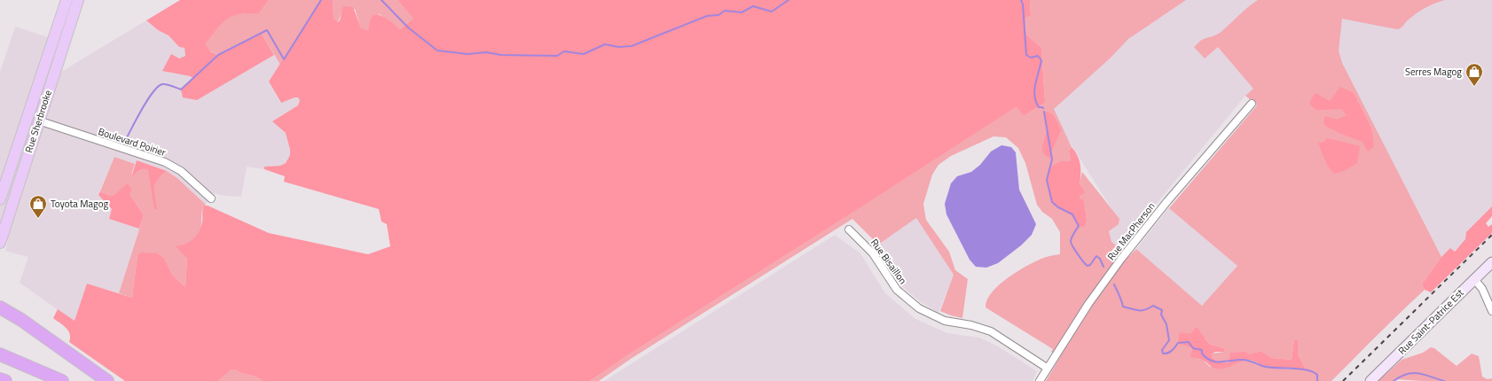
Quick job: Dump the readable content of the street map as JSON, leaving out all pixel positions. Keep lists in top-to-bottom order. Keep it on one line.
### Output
{"streets":{"main road":["Rue Sherbrooke"],"street":["Boulevard Poirier","Rue MacPherson","Rue Bisaillon","Rue Saint-Patrice Est"]},"crossings":[["Rue Sherbrooke","Boulevard Poirier"],["Rue MacPherson","Rue Bisaillon"]],"places":{"shop":["Serres Magog","Toyota Magog"]}}
